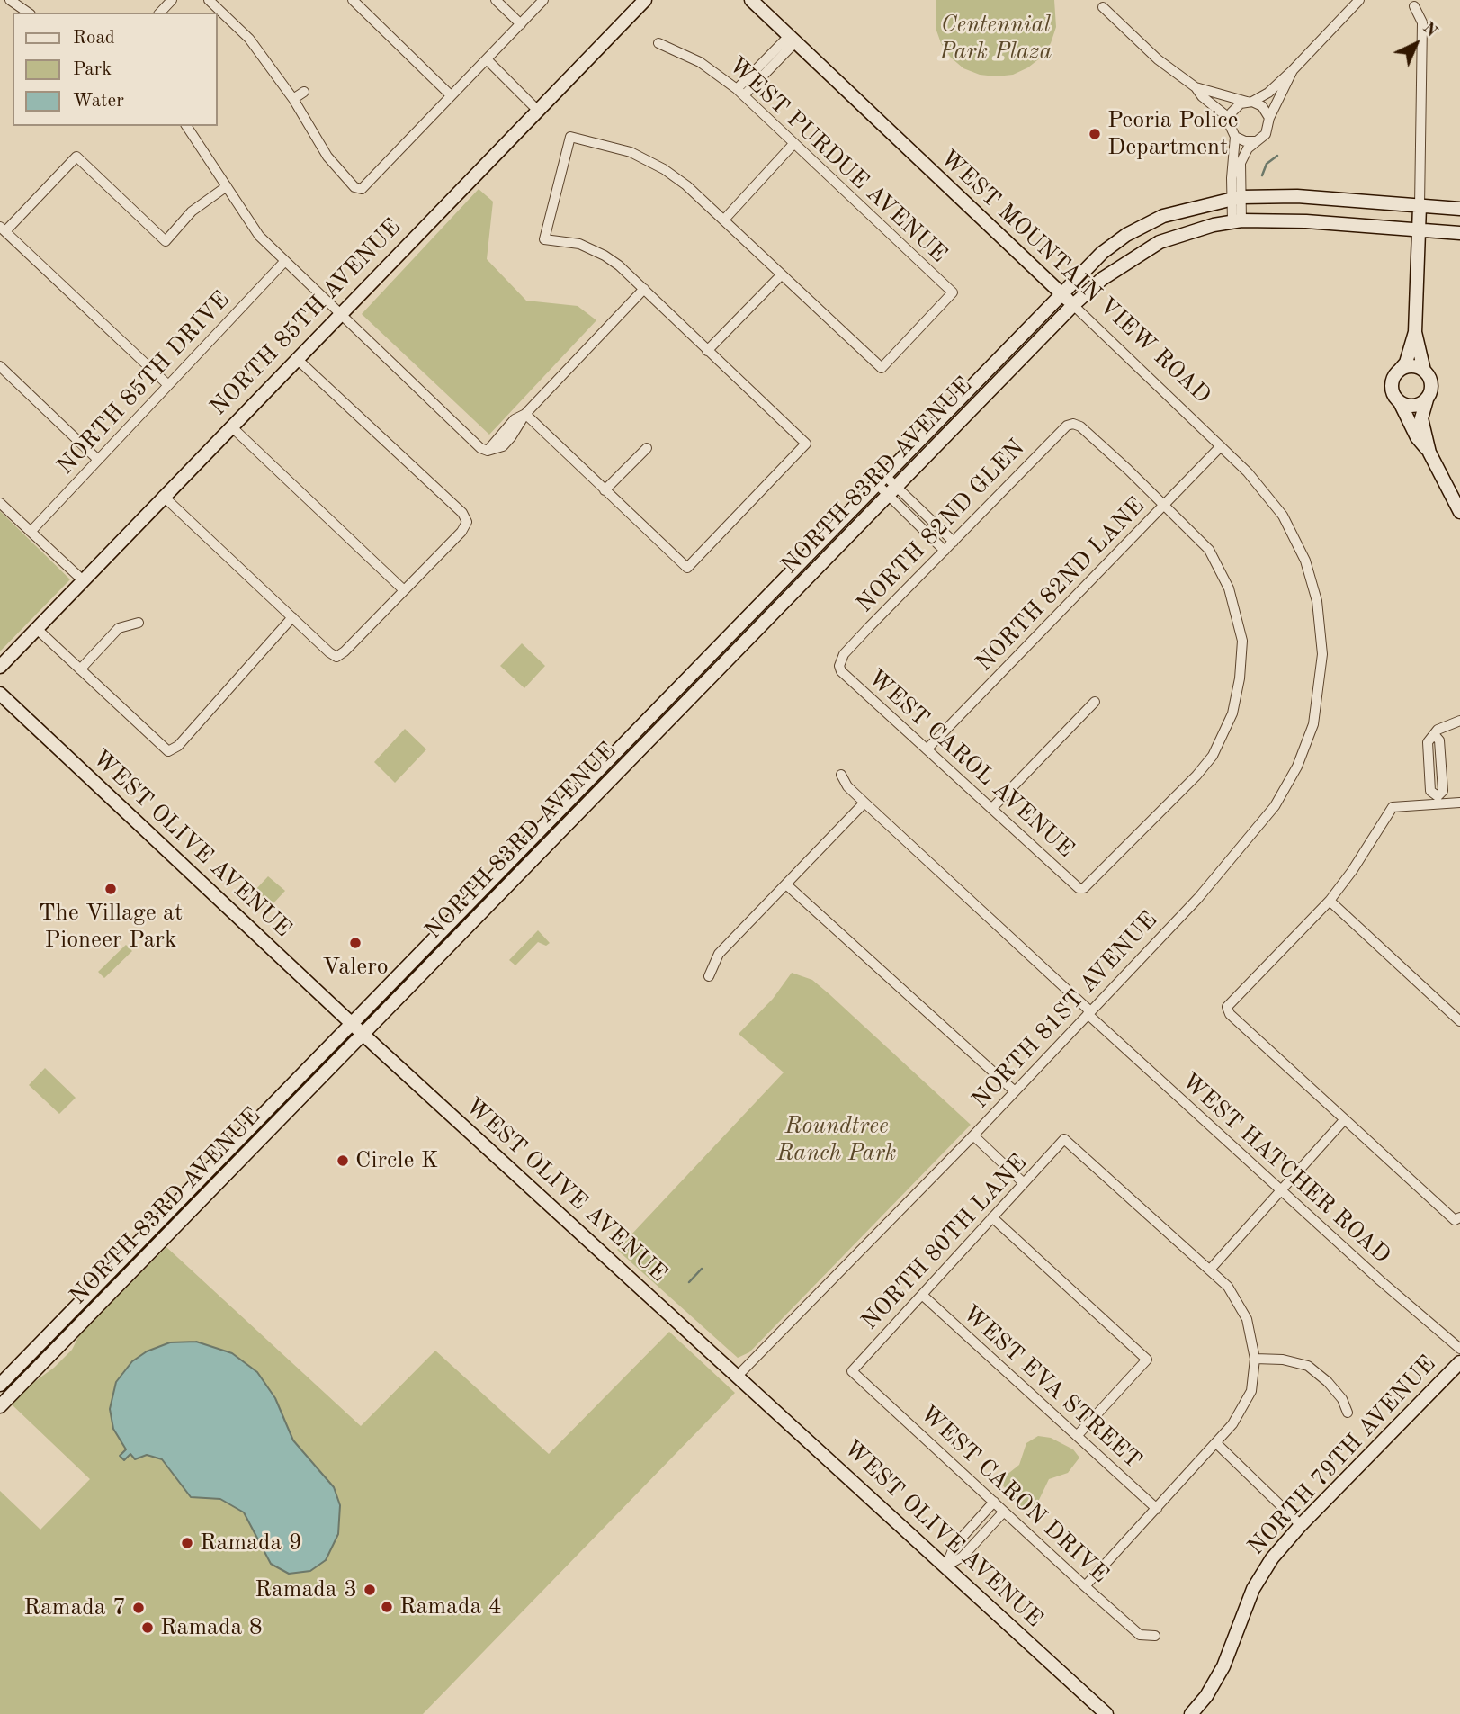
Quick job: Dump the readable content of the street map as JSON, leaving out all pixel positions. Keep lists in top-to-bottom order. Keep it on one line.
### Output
{"streets":{"main road":["WEST MOUNTAIN VIEW ROAD","NORTH 85TH AVENUE","NORTH 83RD AVENUE","WEST OLIVE AVENUE","NORTH 79TH AVENUE"],"street":["WEST PURDUE AVENUE","NORTH 85TH DRIVE","NORTH 82ND GLEN","NORTH 82ND LANE","WEST CAROL AVENUE","NORTH 81ST AVENUE","WEST HATCHER ROAD","NORTH 80TH LANE","WEST EVA STREET","WEST CARON DRIVE"]},"crossings":[["WEST MOUNTAIN VIEW ROAD","NORTH 83RD AVENUE"],["WEST MOUNTAIN VIEW ROAD","NORTH 82ND LANE"],["WEST MOUNTAIN VIEW ROAD","NORTH 81ST AVENUE"],["NORTH 83RD AVENUE","WEST OLIVE AVENUE"],["NORTH 82ND GLEN","NORTH 82ND LANE"],["NORTH 82ND GLEN","WEST CAROL AVENUE"],["NORTH 82ND LANE","WEST CAROL AVENUE"],["WEST OLIVE AVENUE","NORTH 81ST AVENUE"],["NORTH 81ST AVENUE","WEST HATCHER ROAD"],["NORTH 80TH LANE","WEST EVA STREET"],["NORTH 80TH LANE","WEST CARON DRIVE"]],"parks":["Centennial Park Plaza","Roundtree Ranch Park"],"places":["Peoria Police Department","The Village at Pioneer Park","Valero","Circle K","Ramada 9","Ramada 3","Ramada 4","Ramada 7","Ramada 8"],"legend":["Road","Park","Water"],"north":"top right"}
